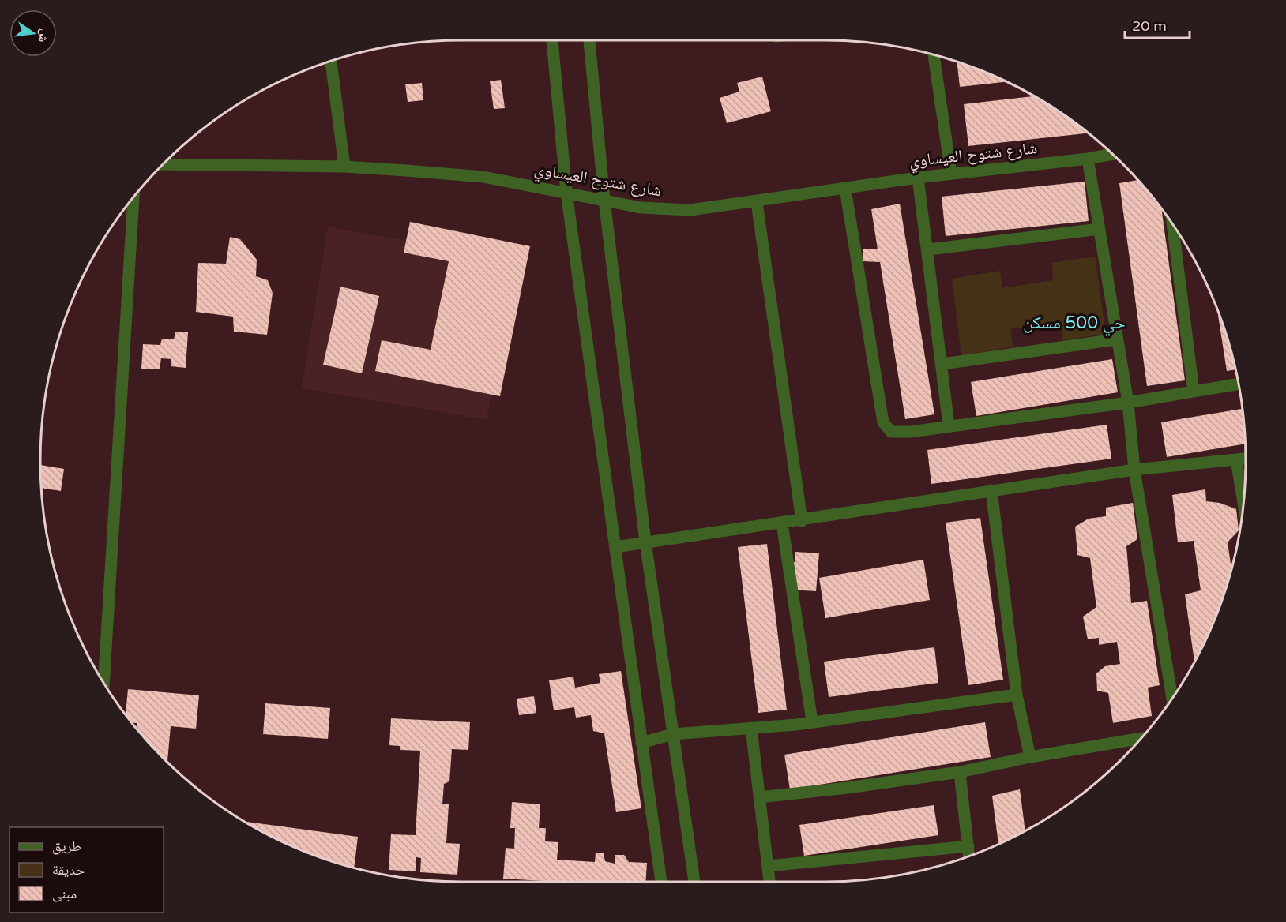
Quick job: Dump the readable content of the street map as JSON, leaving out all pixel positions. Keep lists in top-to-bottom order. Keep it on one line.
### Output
{"streets":{"street":["شارع شتوح العيساوي"]},"districts":["حي 500 مسكن"],"legend":["طريق","حديقة","مبنى"],"scale_bar":"20 m","north":"right"}
